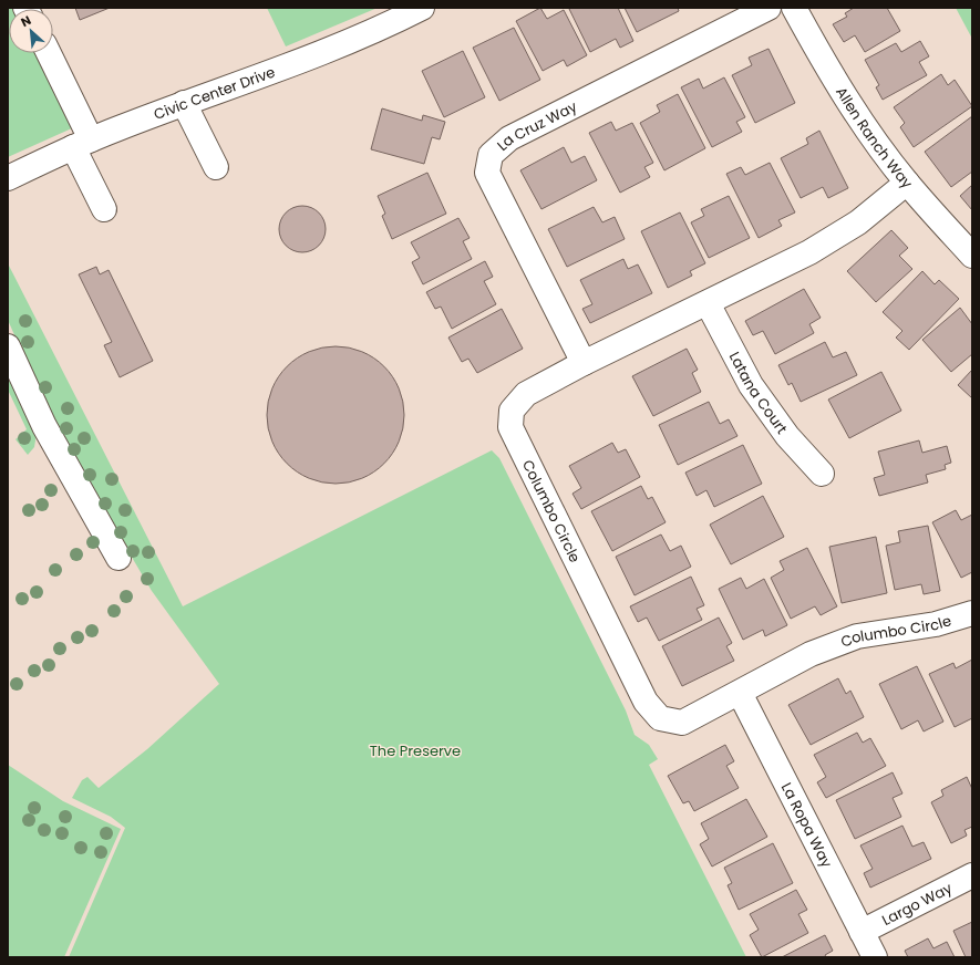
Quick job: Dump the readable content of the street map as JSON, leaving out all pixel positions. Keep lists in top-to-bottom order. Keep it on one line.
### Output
{"streets":{"street":["Civic Center Drive","La Cruz Way","Allen Ranch Way","Latana Court","Columbo Circle","La Ropa Way","Largo Way"]},"crossings":[["La Cruz Way","Columbo Circle"],["Allen Ranch Way","Columbo Circle"],["Latana Court","Columbo Circle"],["Columbo Circle","La Ropa Way"],["La Ropa Way","Largo Way"]],"parks":["The Preserve"],"north":"top left"}
